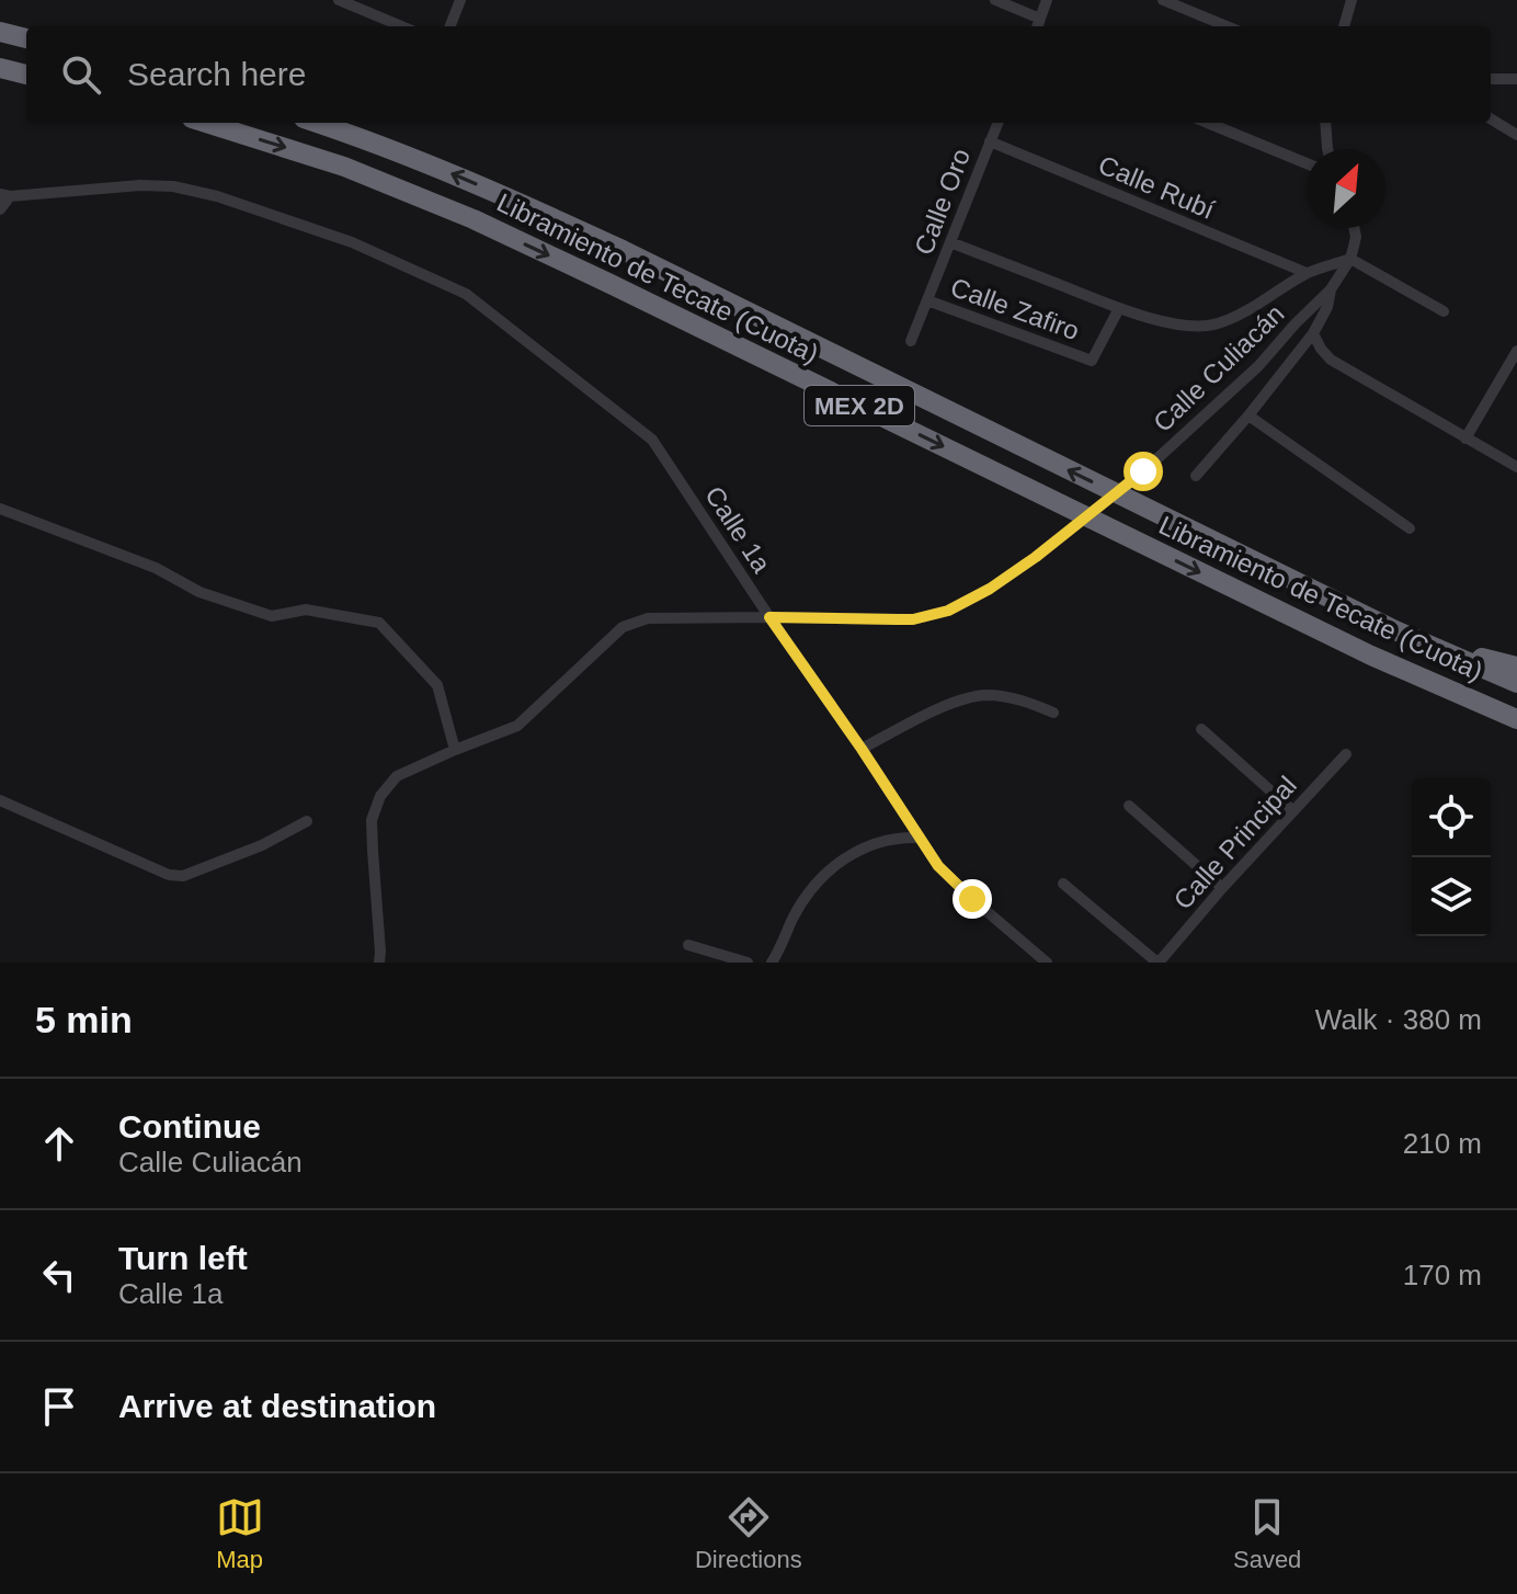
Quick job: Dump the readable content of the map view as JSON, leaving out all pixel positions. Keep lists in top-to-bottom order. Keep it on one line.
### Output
{"streets":{"highway":["Libramiento de Tecate (Cuota)","MEX 2D"],"street":["Calle Rubí","Calle Oro","Calle Zafiro","Calle Culiacán","Calle 1a","Calle Principal"]},"crossings":[["Calle Rubí","Calle Oro"],["Calle Rubí","Calle Zafiro"],["Calle Oro","Calle Zafiro"],["Calle Zafiro","Calle Culiacán"],["Calle Culiacán","Calle 1a"]],"north":"top right","page":{"search":"Search here","heading":["5 min","Walk · 380 m"],"list":[["Continue","Calle Culiacán","210 m"],["Turn left","Calle 1a","170 m"],"Arrive at destination"],"nav":["Map","Directions","Saved"]}}
